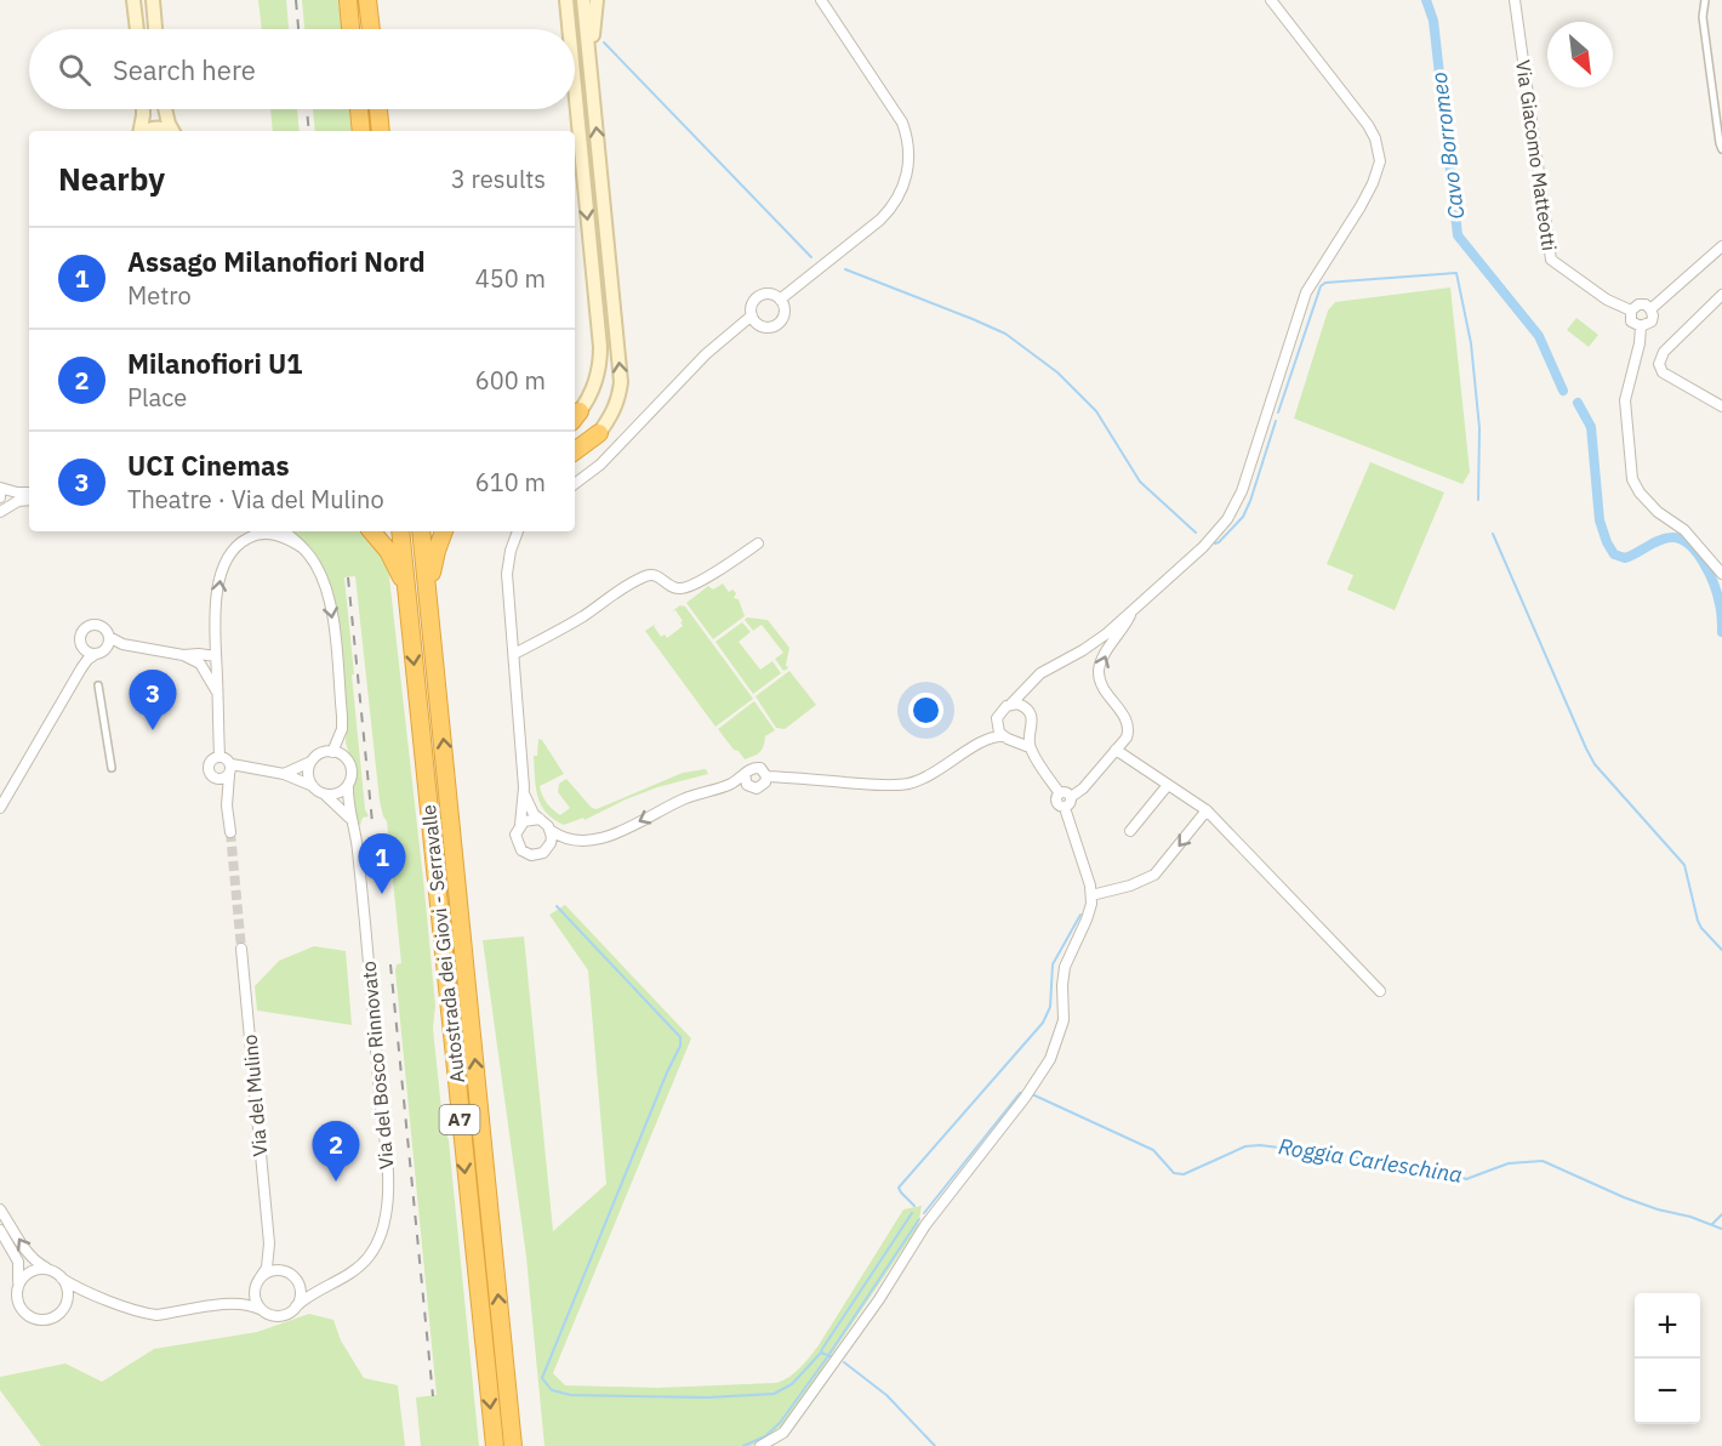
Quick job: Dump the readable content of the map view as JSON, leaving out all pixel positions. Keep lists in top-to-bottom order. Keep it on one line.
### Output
{"streets":{"highway":["Autostrada dei Giovi - Serravalle","A7"],"street":["Via Giacomo Matteotti","Via del Bosco Rinnovato","Via del Mulino"]},"crossings":[["Via del Bosco Rinnovato","Via del Mulino"]],"water":["Cavo Borromeo","Roggia Carleschina"],"north":"bottom right","page":{"search":"Search here","heading":["Nearby","3 results"],"list":[{"mark":"1","name":"Assago Milanofiori Nord","note":"Metro","value":"450 m"},{"mark":"2","name":"Milanofiori U1","note":"Place","value":"600 m"},{"mark":"3","name":"UCI Cinemas","note":"Theatre · Via del Mulino","value":"610 m"}],"pins":["3","1","2"],"map_buttons":["+","−"]}}
